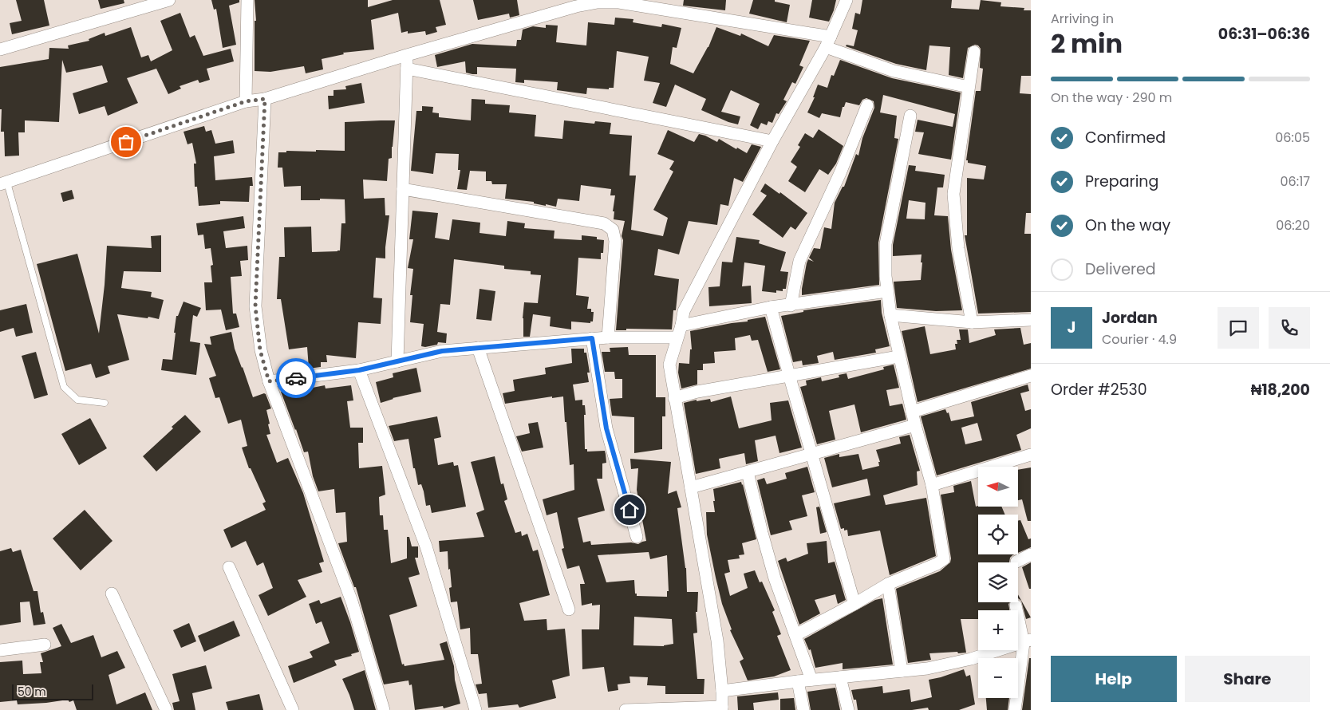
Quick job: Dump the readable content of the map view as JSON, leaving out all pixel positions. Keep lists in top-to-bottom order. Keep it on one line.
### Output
{"scale_bar":"50 m","north":"left","page":{"heading":["2 min","Arriving in","06:31–06:36"],"panel":["Jordan","Courier · 4.9","Order #2530","₦18,200"],"bar":"On the way · 290 m","list":[["Confirmed","06:05"],["Preparing","06:17"],["On the way","06:20"],"Delivered"],"round":"J","map_buttons":["+","−"],"buttons":["Help","Share"],"scale":"50 m"}}
